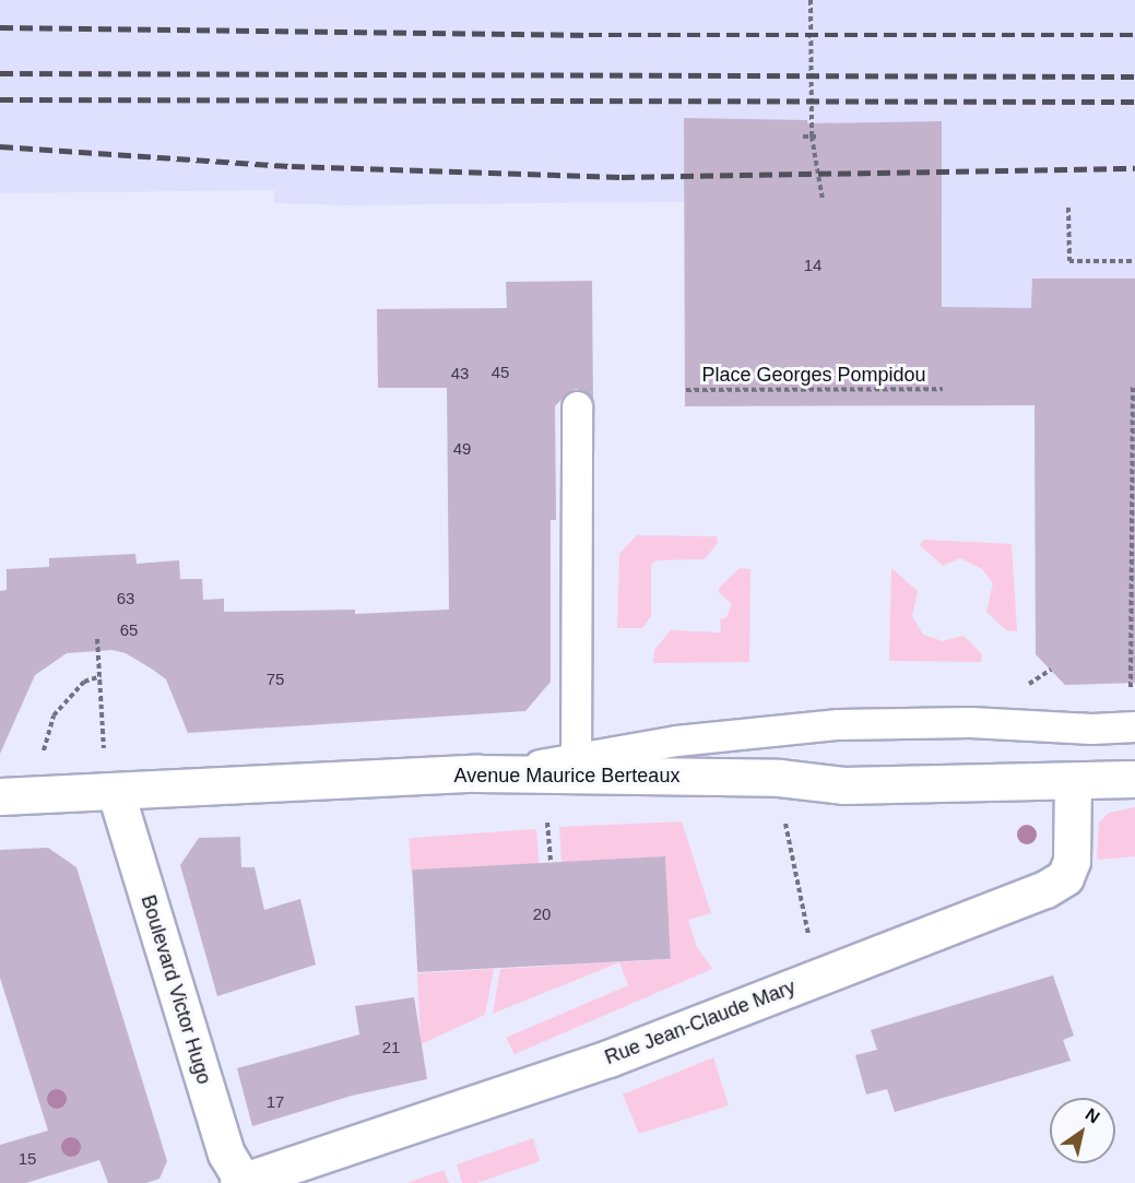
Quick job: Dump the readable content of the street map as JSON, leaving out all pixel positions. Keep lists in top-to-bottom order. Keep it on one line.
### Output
{"streets":{"street":["Avenue Maurice Berteaux","Boulevard Victor Hugo","Rue Jean-Claude Mary"],"path":["Place Georges Pompidou"]},"crossings":[["Avenue Maurice Berteaux","Boulevard Victor Hugo"],["Avenue Maurice Berteaux","Rue Jean-Claude Mary"],["Boulevard Victor Hugo","Rue Jean-Claude Mary"]],"house_numbers":["14","45","43","49","63","65","75","20","21","17","15"],"north":"top right"}
